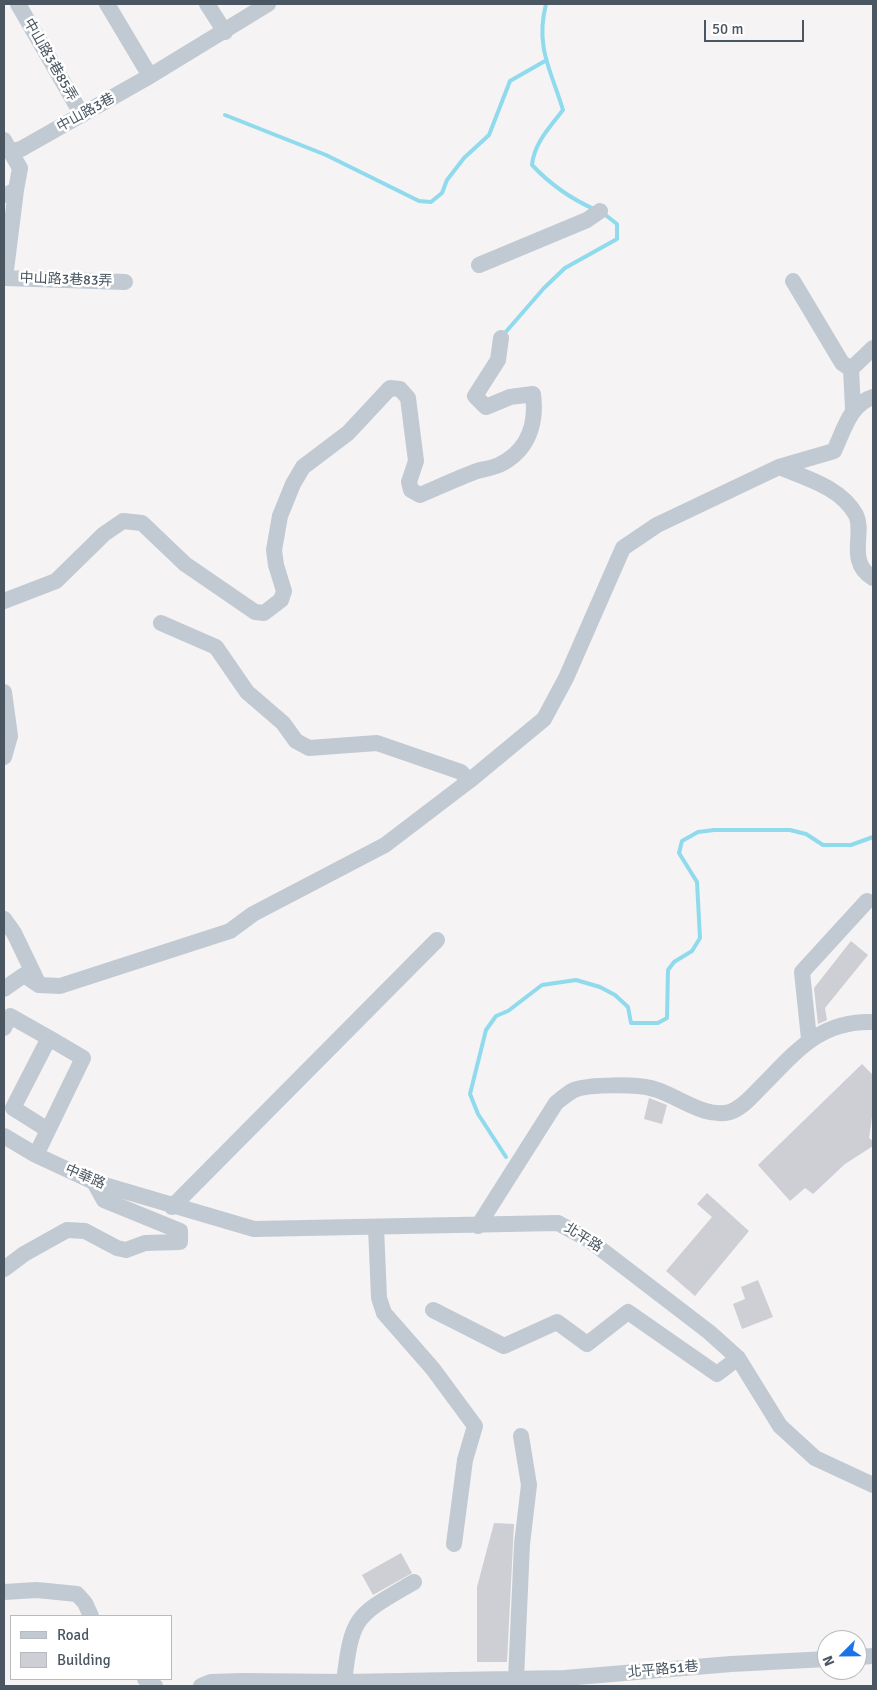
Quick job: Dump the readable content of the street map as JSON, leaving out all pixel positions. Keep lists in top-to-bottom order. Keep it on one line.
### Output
{"streets":{"street":["中山路3巷85弄","中山路3巷","中山路3巷83弄","中華路","北平路","北平路51巷"]},"crossings":[["中山路3巷85弄","中山路3巷"],["中山路3巷","中山路3巷83弄"],["中華路","北平路"]],"legend":["Road","Building"],"scale_bar":"50 m","north":"bottom left"}
